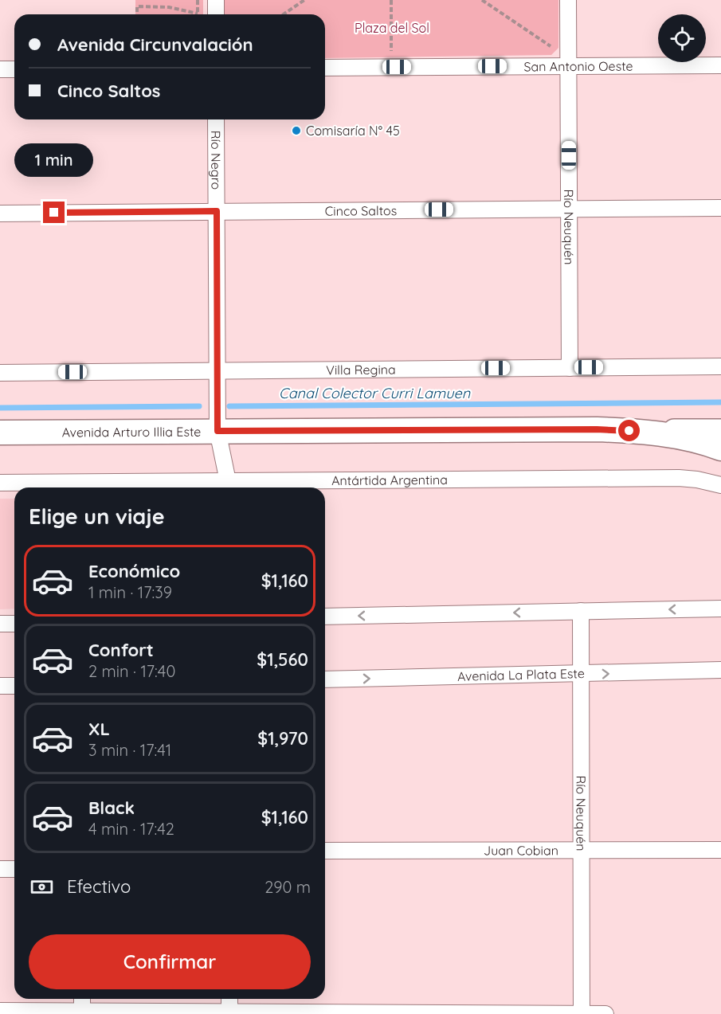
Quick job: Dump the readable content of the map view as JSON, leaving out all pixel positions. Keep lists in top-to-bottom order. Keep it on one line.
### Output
{"streets":{"main road":["Avenida Arturo Illia Este"],"street":["San Antonio Oeste","Río Negro","Cinco Saltos","Río Neuquén","Villa Regina","Antártida Argentina","Avenida La Plata Este","Juan Cobian"]},"crossings":[["San Antonio Oeste","Río Neuquén"],["Río Negro","Cinco Saltos"],["Río Negro","Villa Regina"],["Río Negro","Avenida Arturo Illia Este"],["Río Negro","Antártida Argentina"],["Cinco Saltos","Río Neuquén"],["Río Neuquén","Villa Regina"],["Río Neuquén","Avenida La Plata Este"],["Río Neuquén","Juan Cobian"]],"water":["Canal Colector Curri Lamuen"],"parks":["Plaza del Sol"],"places":["Comisaría N° 45"],"page":{"banner":["Avenida Circunvalación","Cinco Saltos"],"bubble":"1 min","heading":"Elige un viaje","list":[{"name":"Económico","note":"1 min · 17:39","value":"$1,160"},{"name":"Confort","note":"2 min · 17:40","value":"$1,560"},{"name":"XL","note":"3 min · 17:41","value":"$1,970"},{"name":"Black","note":"4 min · 17:42","value":"$1,160"}],"pay":["Efectivo","290 m"],"buttons":"Confirmar"}}
